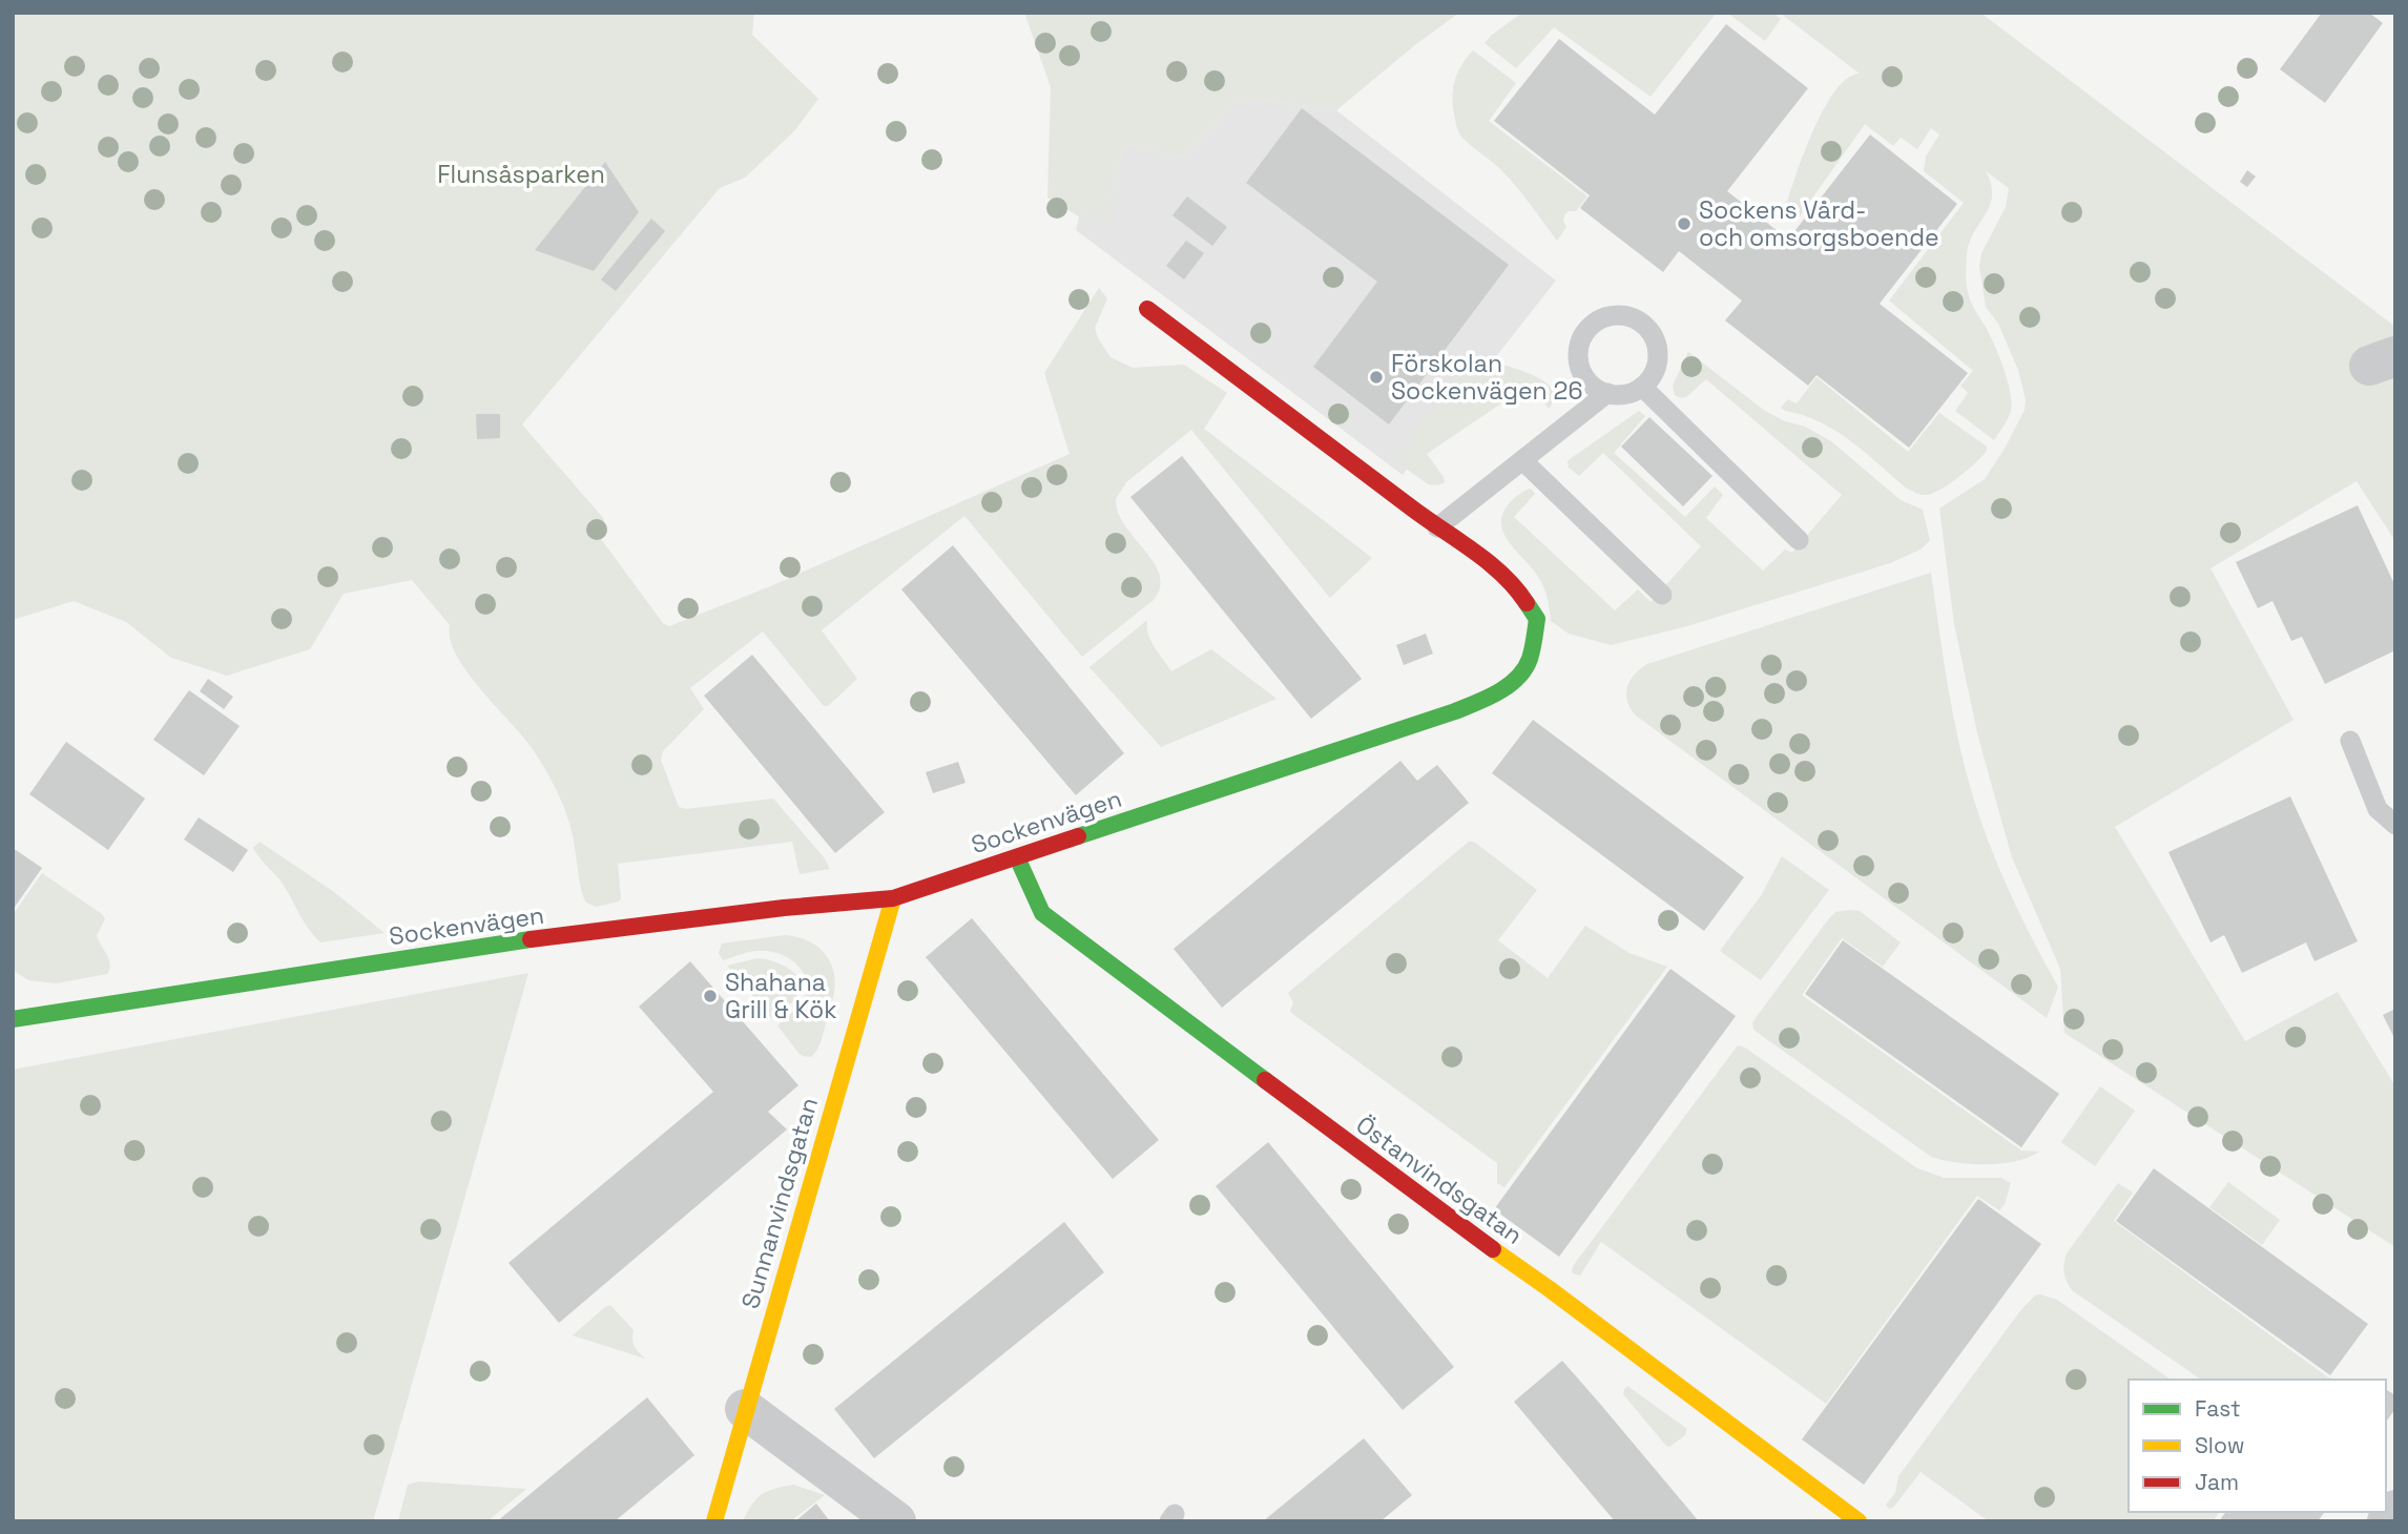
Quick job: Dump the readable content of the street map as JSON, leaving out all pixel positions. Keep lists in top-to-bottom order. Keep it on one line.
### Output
{"streets":{"street":["Sockenvägen","Östanvindsgatan","Sunnanvindsgatan"]},"crossings":[["Sockenvägen","Östanvindsgatan"],["Sockenvägen","Sunnanvindsgatan"]],"parks":["Flunsåsparken"],"places":["Sockens Vård- och omsorgsboende","Förskolan Sockenvägen 26","Shahana Grill & Kök"],"legend":["Fast","Slow","Jam"]}
